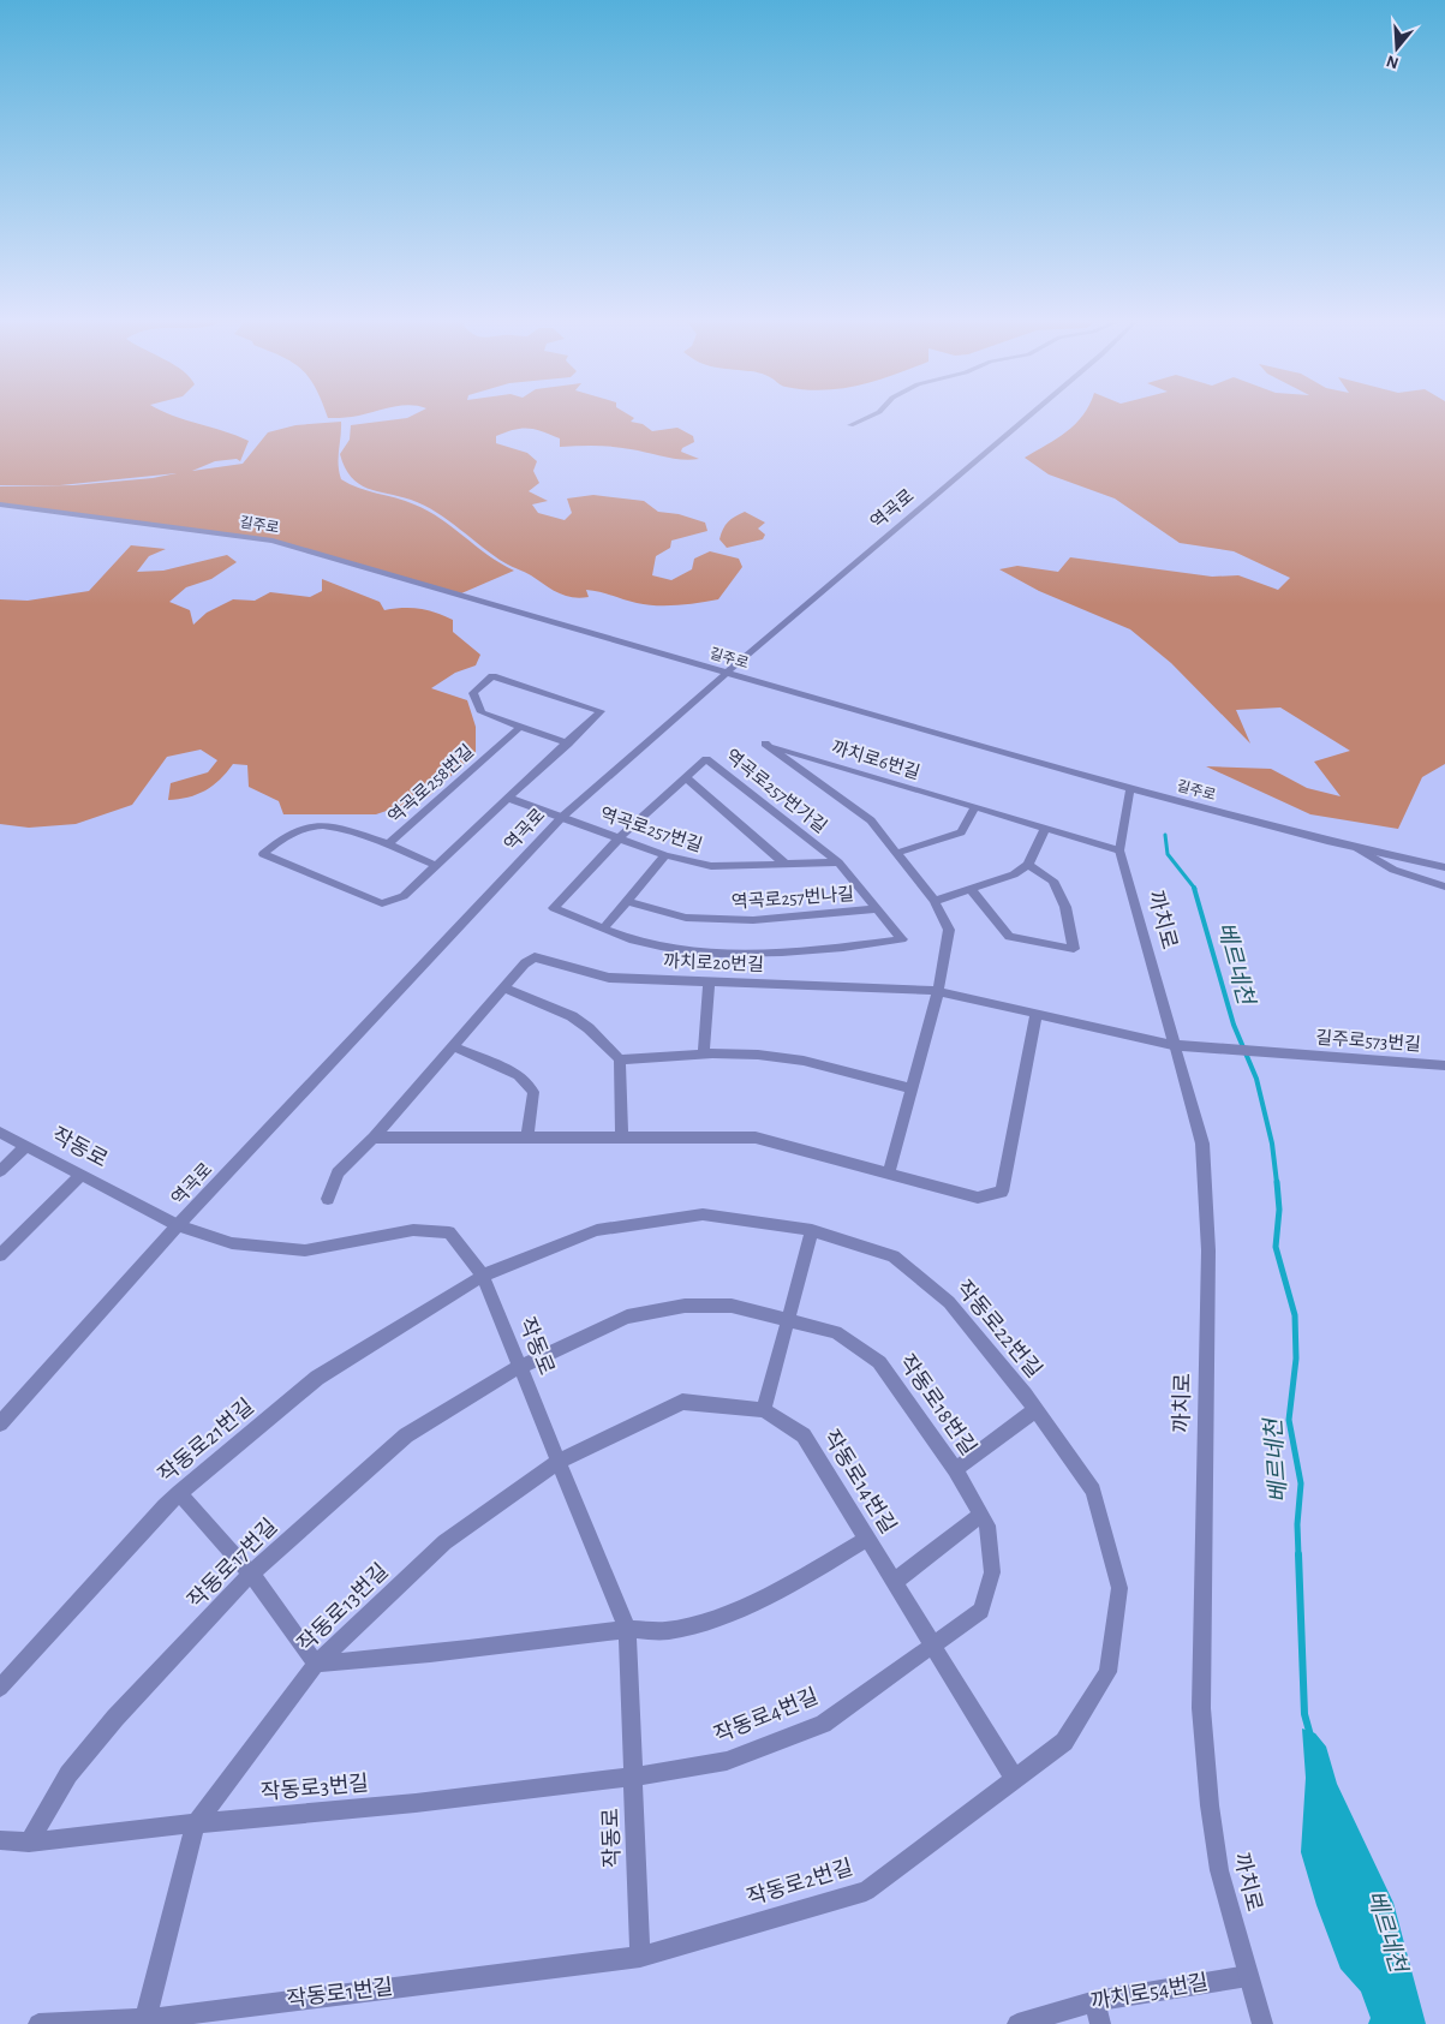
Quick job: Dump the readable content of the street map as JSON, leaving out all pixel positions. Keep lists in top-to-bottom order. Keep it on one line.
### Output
{"streets":{"street":["역곡로","길주로","까치로6번길","역곡로258번길","역곡로257번가길","역곡로257번길","역곡로257번나길","까치로","까치로20번길","길주로573번길","작동로","작동로22번길","작동로18번길","작동로21번길","작동로14번길","작동로17번길","작동로13번길","작동로4번길","작동로3번길","작동로2번길","까치로54번길","작동로1번길"]},"crossings":[["역곡로","길주로"],["역곡로","역곡로257번길"],["역곡로","작동로"],["길주로","까치로"],["까치로6번길","까치로"],["역곡로257번가길","역곡로257번길"],["역곡로257번가길","역곡로257번나길"],["까치로","까치로20번길"],["까치로","길주로573번길"],["까치로","까치로54번길"],["까치로20번길","길주로573번길"],["작동로","작동로22번길"],["작동로","작동로18번길"],["작동로","작동로21번길"],["작동로","작동로14번길"],["작동로","작동로17번길"],["작동로","작동로13번길"],["작동로","작동로4번길"],["작동로","작동로3번길"],["작동로","작동로2번길"],["작동로","작동로1번길"],["작동로22번길","작동로21번길"],["작동로22번길","작동로14번길"],["작동로22번길","작동로2번길"],["작동로18번길","작동로14번길"],["작동로18번길","작동로17번길"],["작동로18번길","작동로4번길"],["작동로14번길","작동로13번길"],["작동로14번길","작동로4번길"],["작동로14번길","작동로2번길"],["작동로17번길","작동로3번길"],["작동로13번길","작동로3번길"],["작동로4번길","작동로3번길"],["작동로2번길","작동로1번길"]],"water":["베르네천"],"north":"bottom"}
